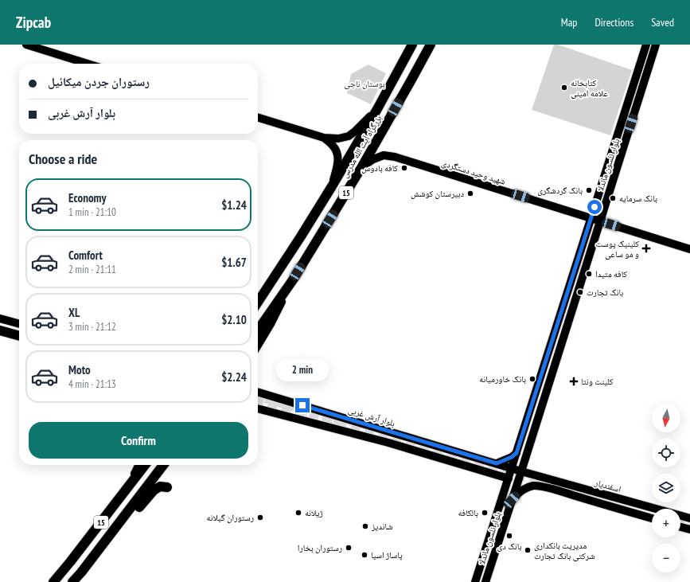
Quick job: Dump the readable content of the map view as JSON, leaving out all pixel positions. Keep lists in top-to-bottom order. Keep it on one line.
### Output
{"streets":{"highway":["بزرگراه آیت الله مدرس","15"],"main road":["بلوار نلسون ماندلا","شهید وحید دستگردی","بلوار آرش غربی","اسفندیار"]},"crossings":[["بزرگراه آیت الله مدرس","شهید وحید دستگردی"],["بلوار نلسون ماندلا","شهید وحید دستگردی"],["بلوار نلسون ماندلا","بلوار آرش غربی"],["بلوار نلسون ماندلا","اسفندیار"],["بلوار آرش غربی","اسفندیار"]],"parks":["بوستان ناجی"],"places":{"other":["کتابخانه علامه امینی","کافه بادوس","بانک گردشگری","دبیرستان کوشش","بانک سرمایه","کافه متیدا","بانک تجارت","بانک خاورمیانه","ژیلانه","بالکافه","رستوران گیلانه","شاندیز","بانک دی","رستوران بخارا","مدیریت بانکداری شرکتی بانک تجارت","پاساژ اسیا"],"health":["کلینیک پوست و مو ساعی","کلینت ونتا"]},"north":"bottom","page":{"header":"Zipcab","nav":["Map","Directions","Saved"],"banner":["رستوران جردن میکائیل","بلوار آرش غربی"],"heading":"Choose a ride","list":[{"name":"Economy","note":"1 min · 21:10","value":"$1.24"},{"name":"Comfort","note":"2 min · 21:11","value":"$1.67"},{"name":"XL","note":"3 min · 21:12","value":"$2.10"},{"name":"Moto","note":"4 min · 21:13","value":"$2.24"}],"bubble":"2 min","map_buttons":["+","−"],"buttons":"Confirm"}}
